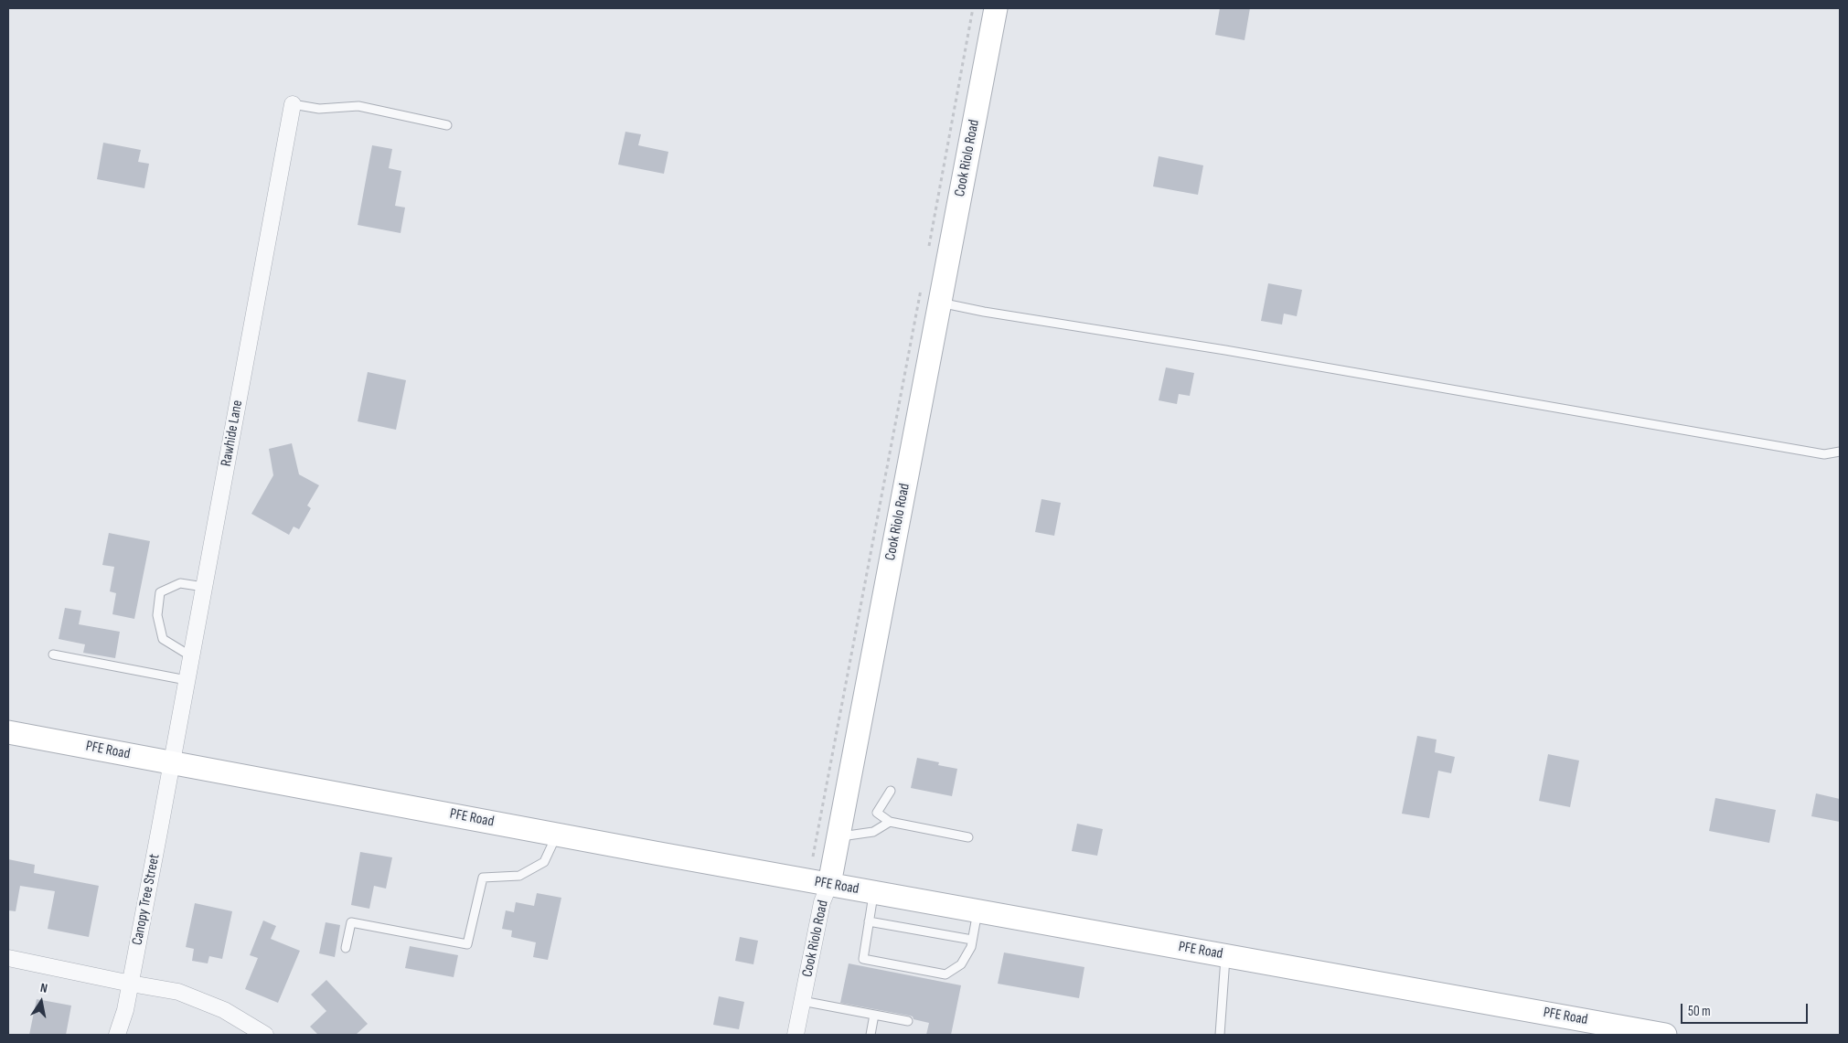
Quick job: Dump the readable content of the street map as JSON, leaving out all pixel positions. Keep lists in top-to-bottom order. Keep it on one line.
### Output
{"streets":{"main road":["Cook Riolo Road","PFE Road"],"street":["Rawhide Lane","Canopy Tree Street"]},"crossings":[["Cook Riolo Road","PFE Road"],["Rawhide Lane","PFE Road"],["Rawhide Lane","Canopy Tree Street"],["PFE Road","Canopy Tree Street"]],"scale_bar":"50 m","north":"top"}
